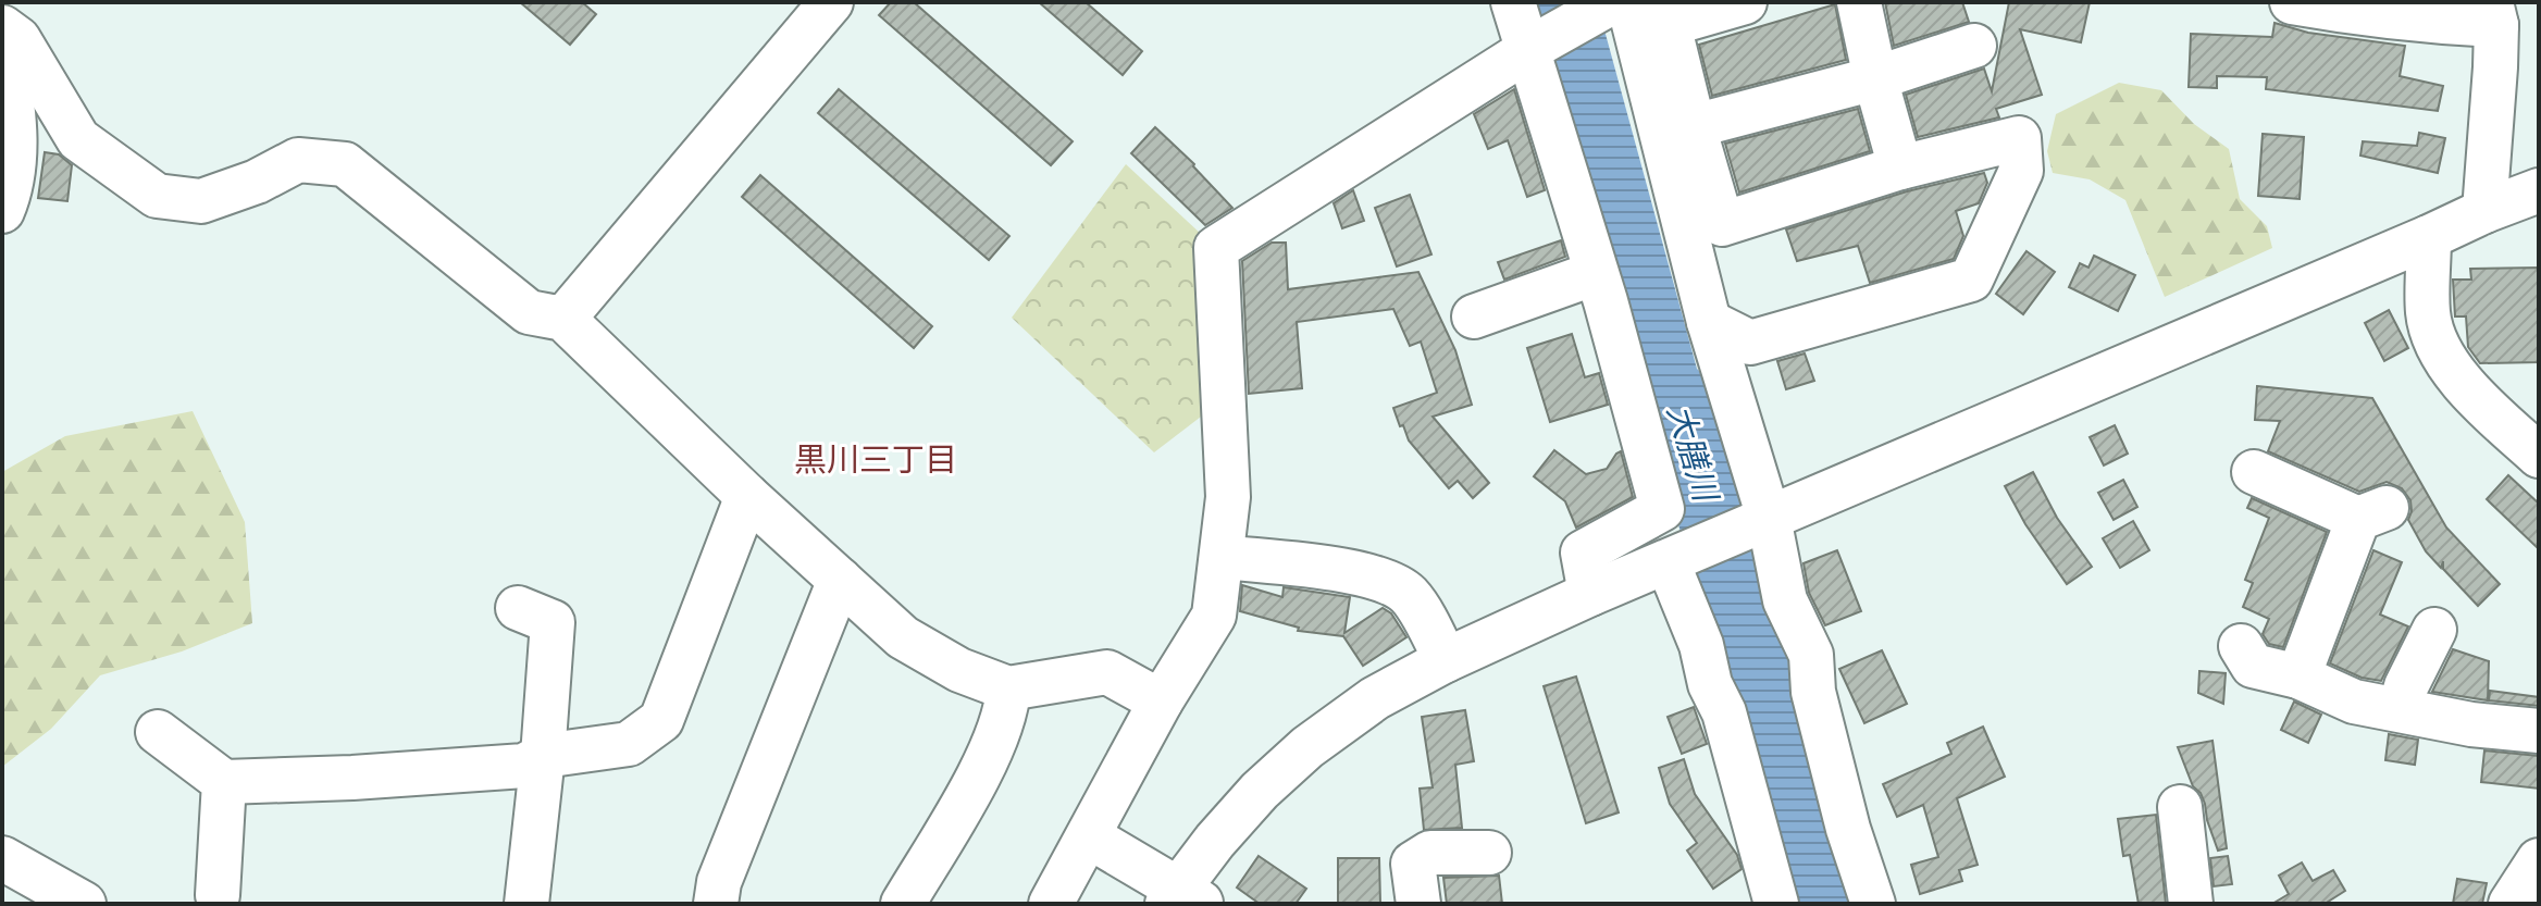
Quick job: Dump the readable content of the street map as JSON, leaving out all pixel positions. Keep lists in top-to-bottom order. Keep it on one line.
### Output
{"districts":["黒川三丁目"],"water":["大膳川"]}
